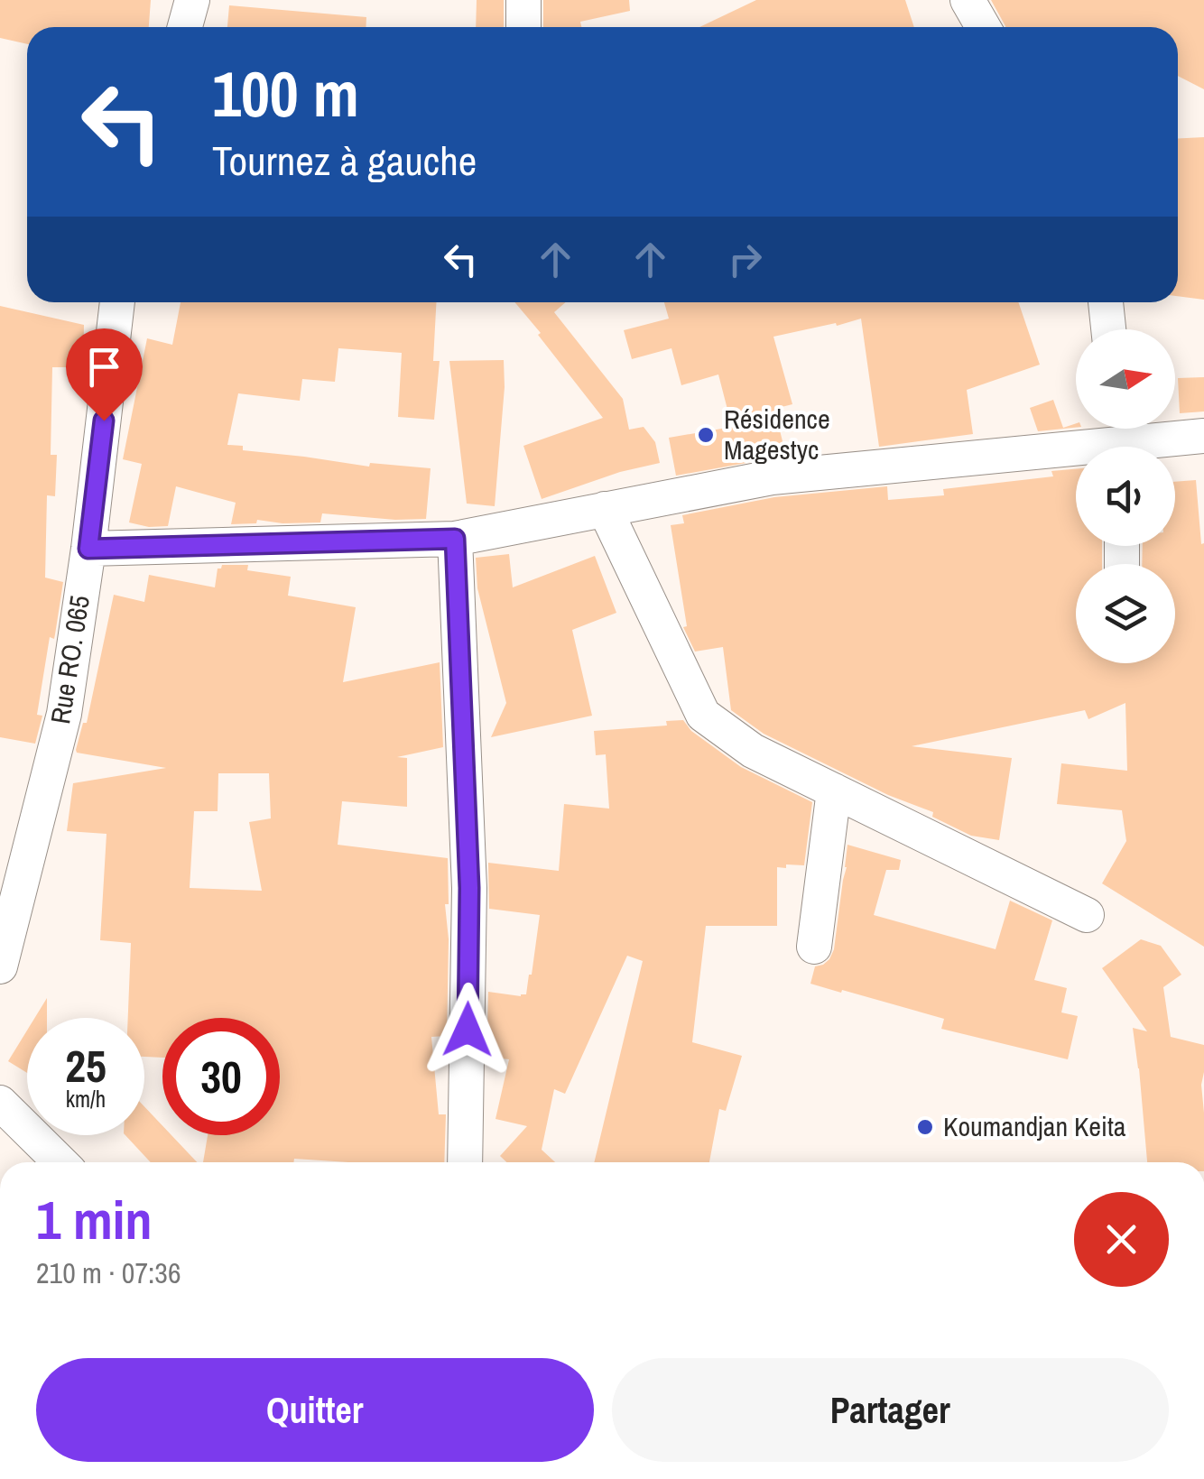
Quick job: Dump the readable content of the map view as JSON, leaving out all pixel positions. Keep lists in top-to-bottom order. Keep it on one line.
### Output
{"streets":{"street":["Rue RO. 065"]},"places":["Résidence Magestyc","Koumandjan Keita"],"north":"right","page":{"turn":["100 m","Tournez à gauche"],"speed":"25 km/h","limit":"30","heading":["1 min","210 m · 07:36"],"buttons":["Quitter","Partager"]}}
